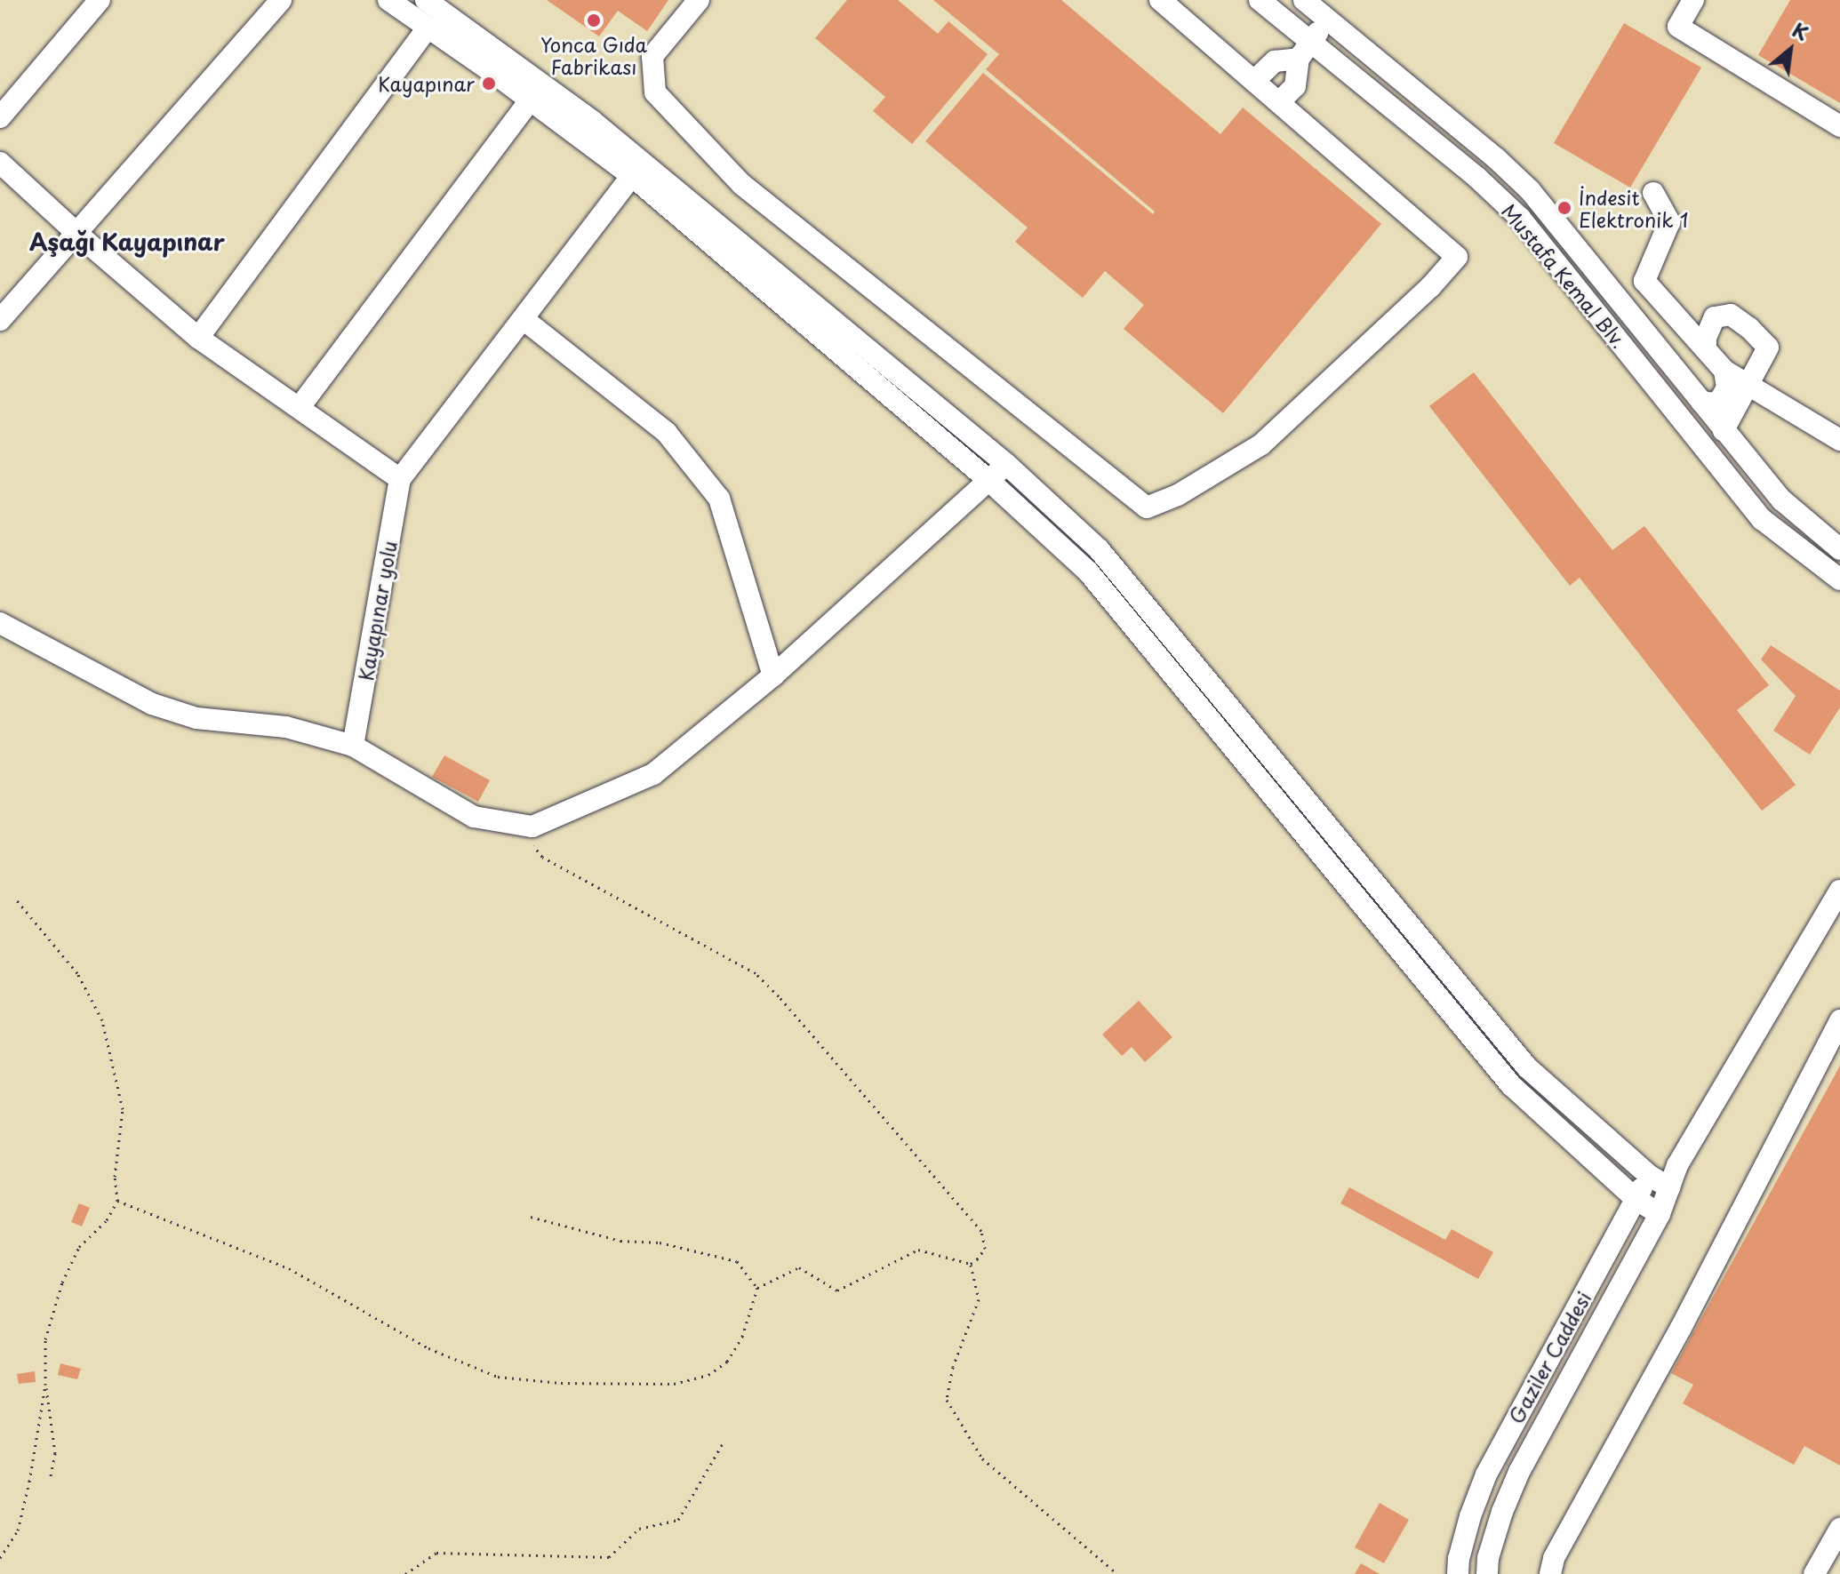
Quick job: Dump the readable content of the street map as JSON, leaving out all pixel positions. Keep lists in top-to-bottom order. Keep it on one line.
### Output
{"streets":{"street":["Mustafa Kemal Blv.","Kayapınar yolu","Gaziler Caddesi"]},"districts":["Aşağı Kayapınar"],"places":["Yonca Gıda Fabrikası","Kayapınar","İndesit Elektronik 1"],"north":"top right"}
